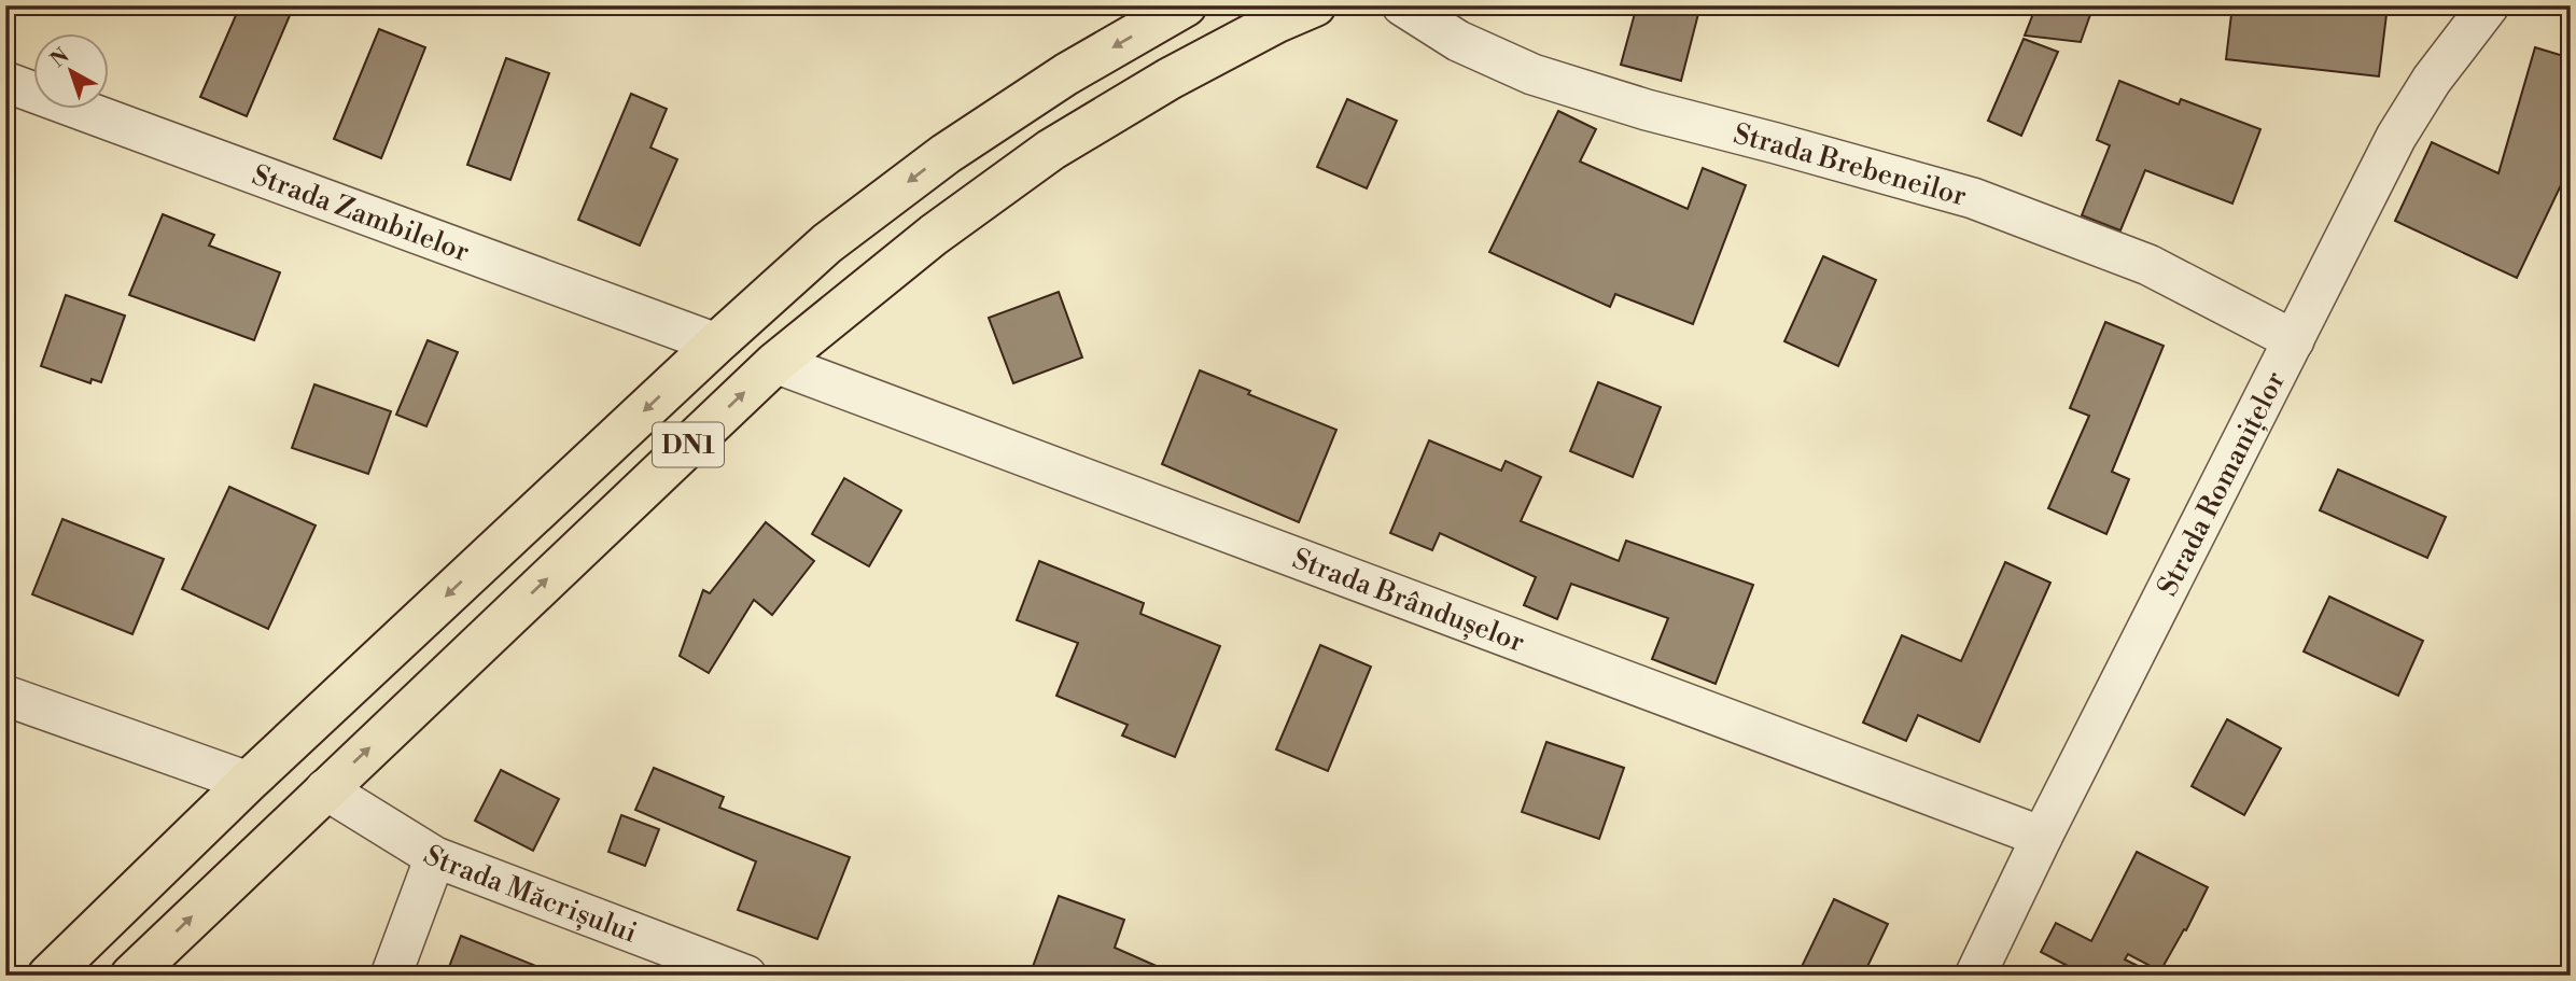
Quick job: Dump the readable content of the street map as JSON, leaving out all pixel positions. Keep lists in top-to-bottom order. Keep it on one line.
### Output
{"streets":{"highway":["DN1"],"street":["Strada Brebeneilor","Strada Zambilelor","Strada Romanițelor","Strada Brândușelor","Strada Măcrișului"]},"crossings":[["Strada Brebeneilor","Strada Romanițelor"],["Strada Zambilelor","DN1"],["DN1","Strada Brândușelor"],["DN1","Strada Măcrișului"],["Strada Romanițelor","Strada Brândușelor"]],"north":"top left"}
